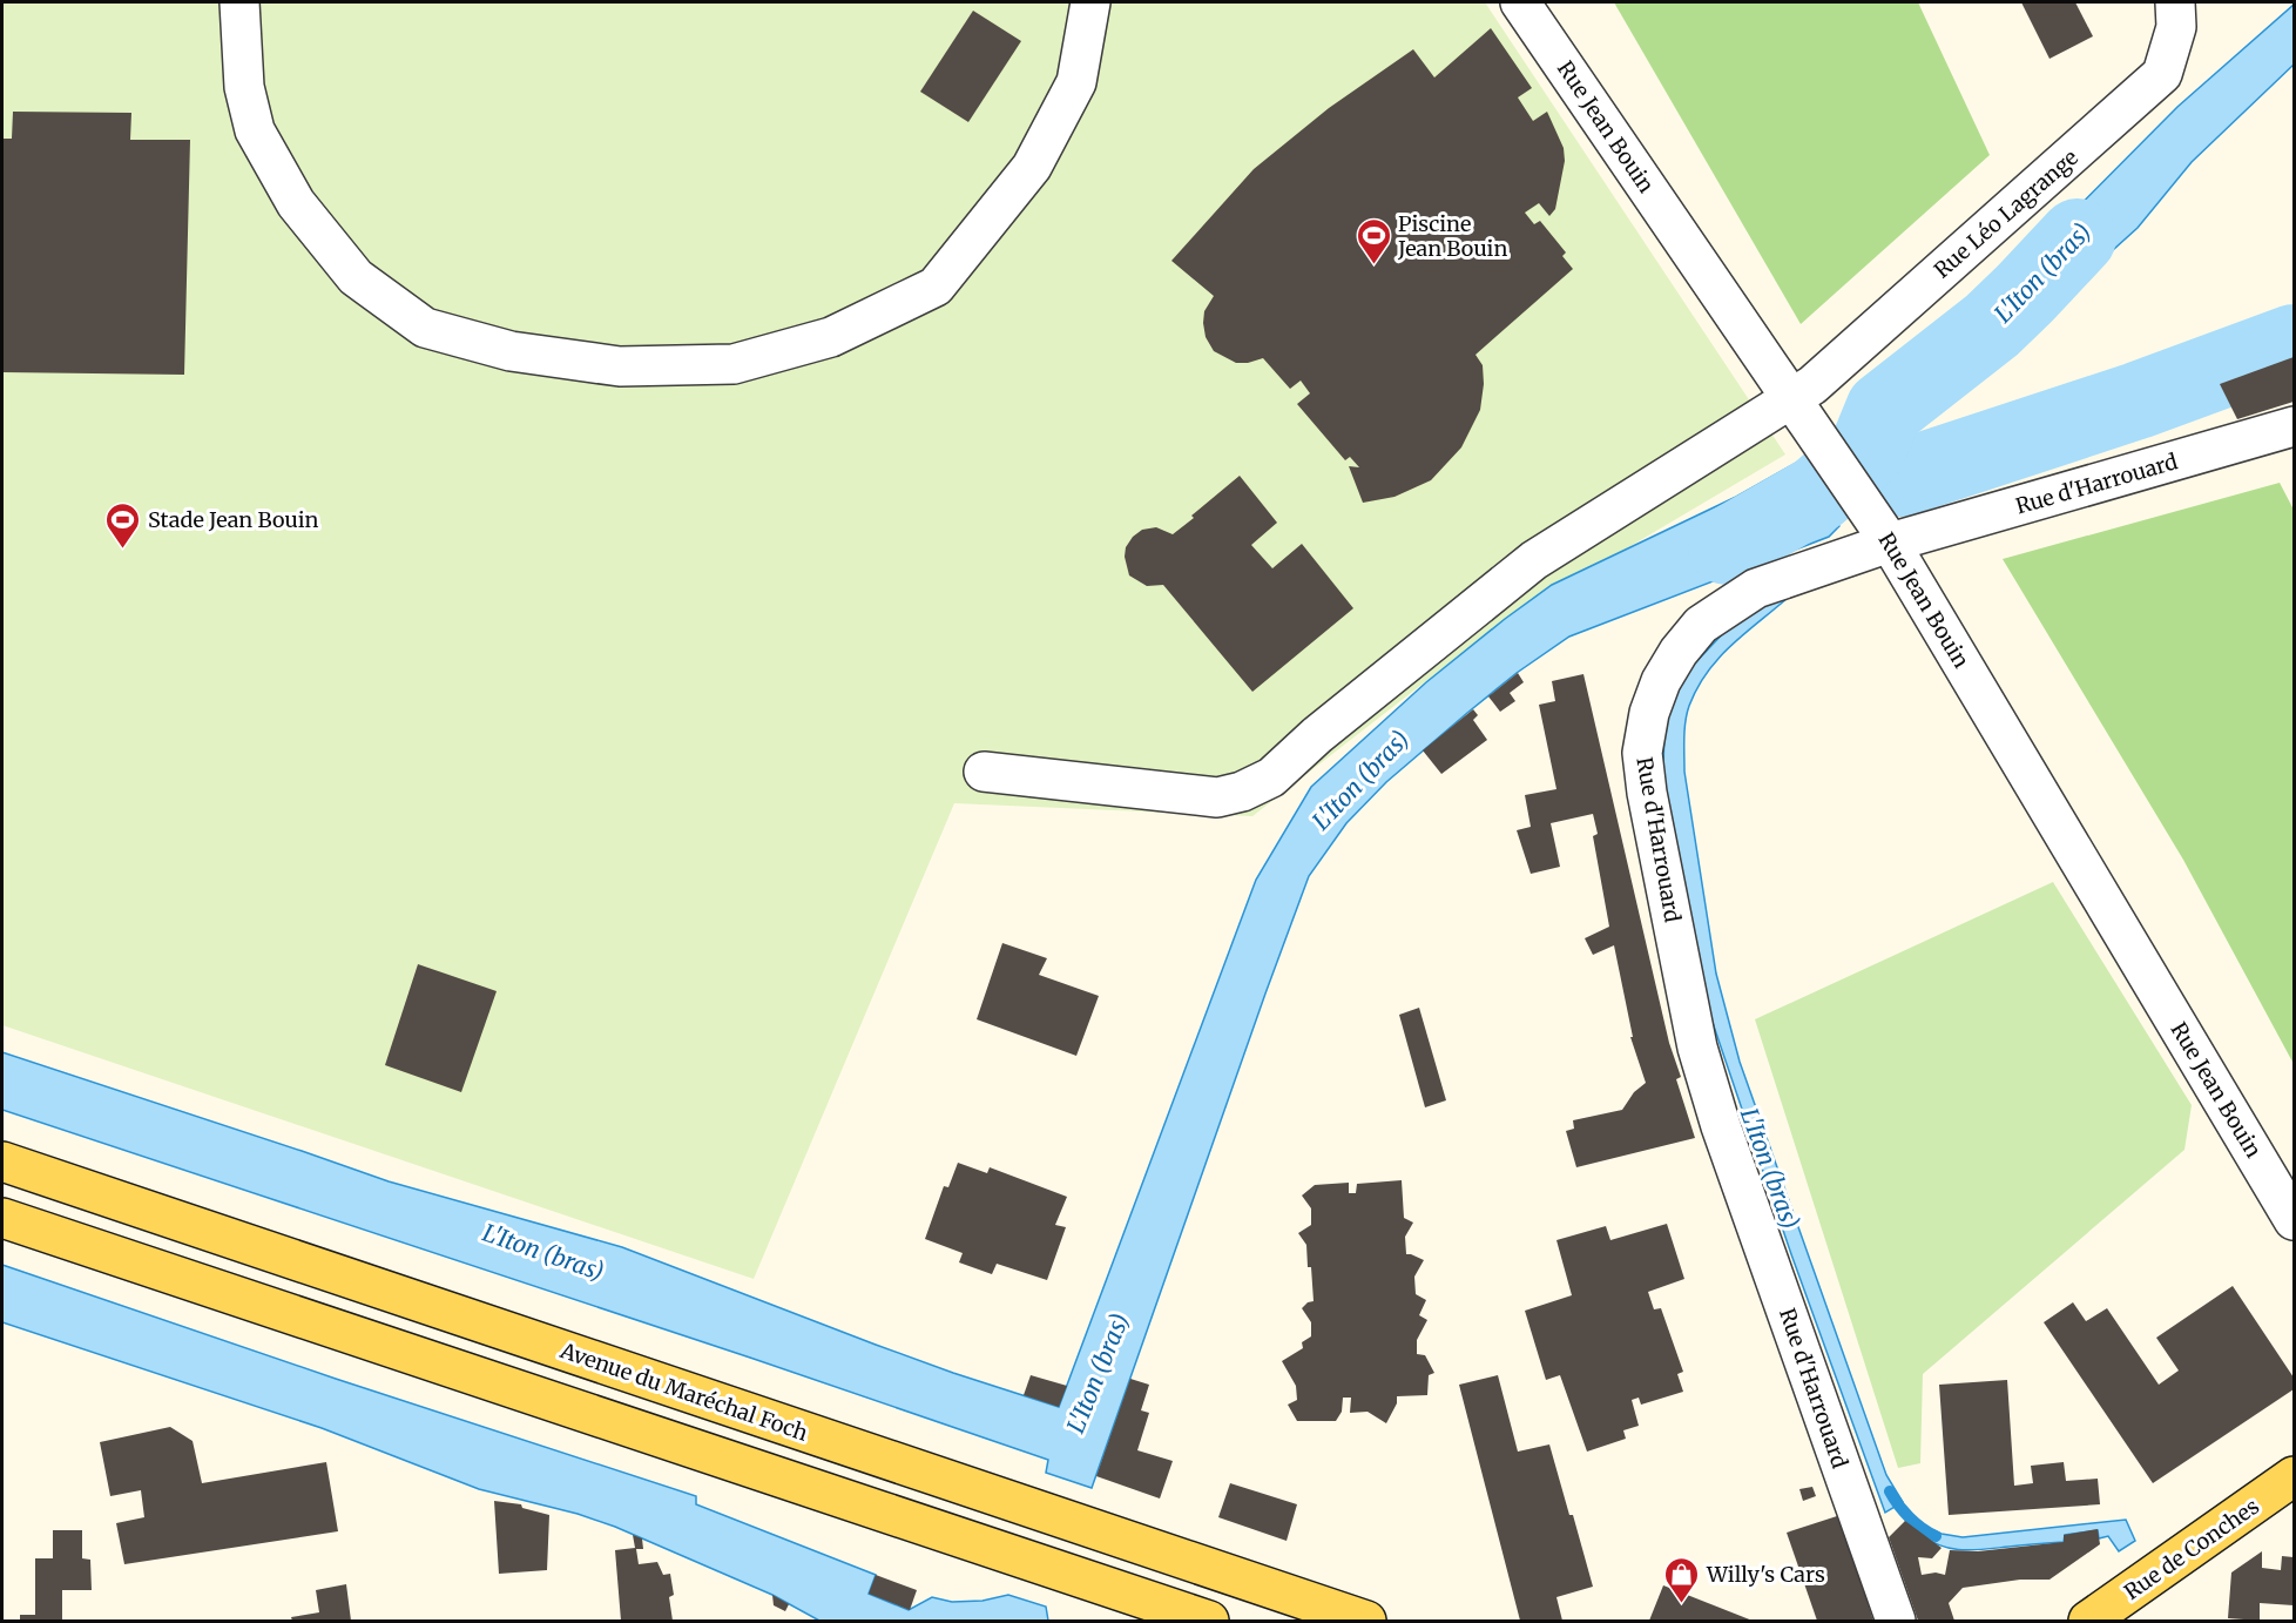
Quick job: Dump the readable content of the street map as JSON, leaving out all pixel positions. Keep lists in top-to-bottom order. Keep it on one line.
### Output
{"streets":{"main road":["Avenue du Maréchal Foch","Rue de Conches"],"street":["Rue Jean Bouin","Rue Léo Lagrange","Rue d'Harrouard"]},"crossings":[["Rue Jean Bouin","Rue Léo Lagrange"],["Rue Jean Bouin","Rue d'Harrouard"]],"water":["L'Iton (bras)"],"places":{"sports":["Piscine Jean Bouin","Stade Jean Bouin"],"shop":["Willy's Cars"]}}
